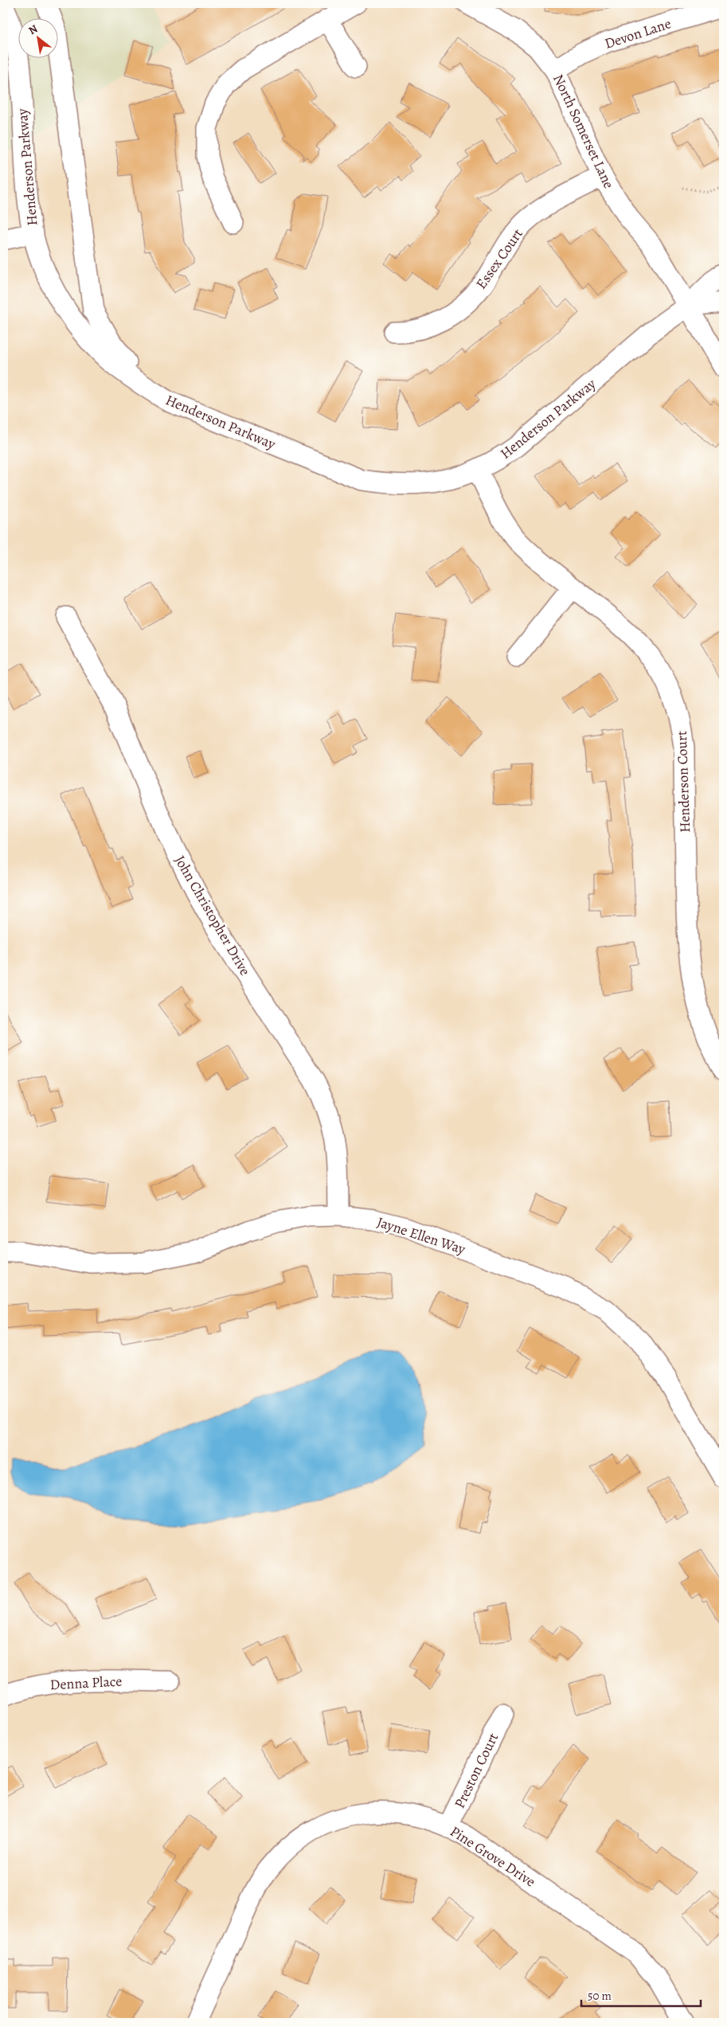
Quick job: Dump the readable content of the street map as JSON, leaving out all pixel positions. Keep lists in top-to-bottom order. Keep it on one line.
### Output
{"streets":{"street":["Devon Lane","North Somerset Lane","Henderson Parkway","Essex Court","Henderson Court","John Christopher Drive","Jayne Ellen Way","Denna Place","Preston Court","Pine Grove Drive"]},"crossings":[["Devon Lane","North Somerset Lane"],["North Somerset Lane","Henderson Parkway"],["North Somerset Lane","Essex Court"],["Henderson Parkway","Henderson Court"],["John Christopher Drive","Jayne Ellen Way"],["Preston Court","Pine Grove Drive"]],"scale_bar":"50 m","north":"top left"}
